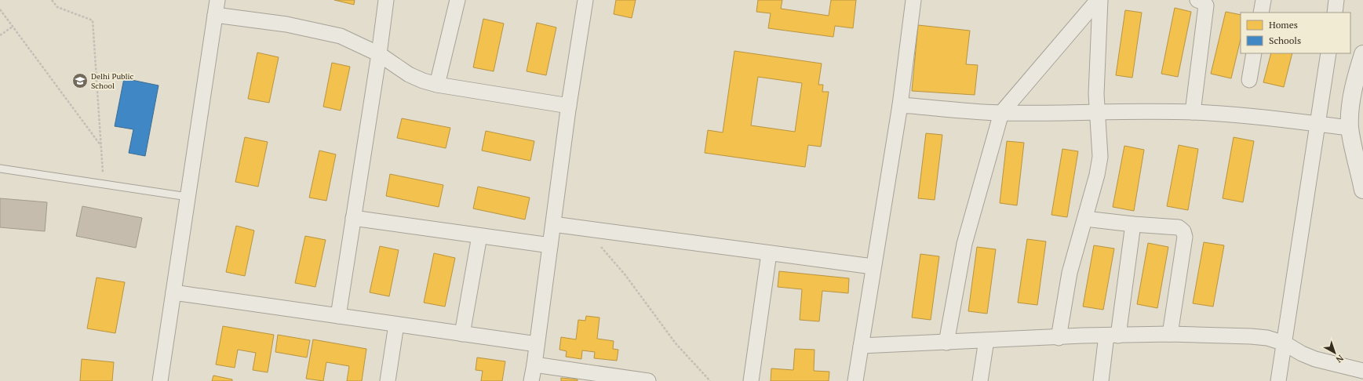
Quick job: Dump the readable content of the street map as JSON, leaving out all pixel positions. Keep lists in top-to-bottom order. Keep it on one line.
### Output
{"places":{"school or university":["Delhi Public School"]},"legend":["Homes","Schools"],"north":"bottom right"}
